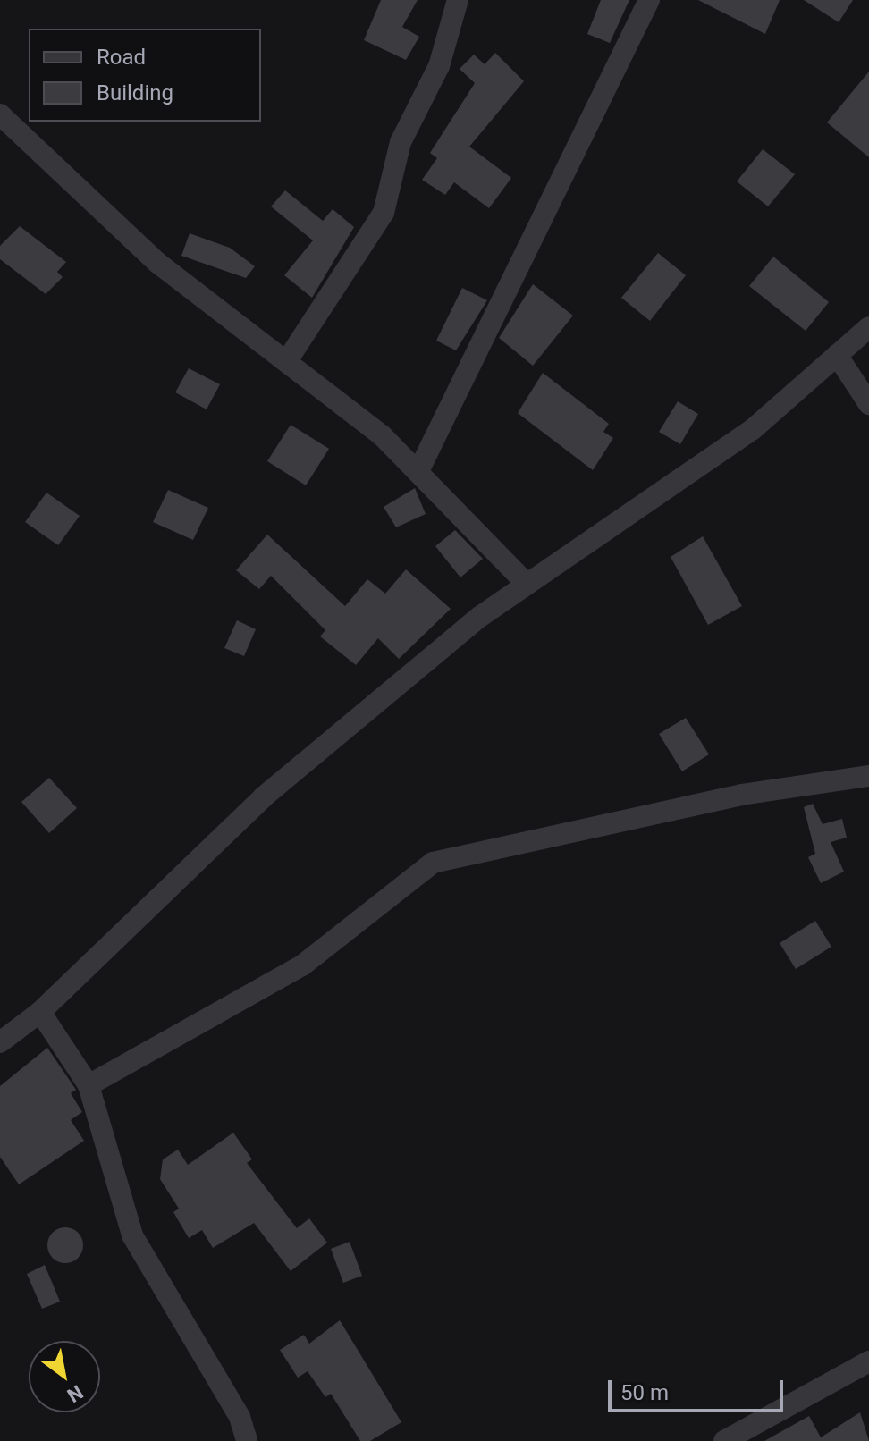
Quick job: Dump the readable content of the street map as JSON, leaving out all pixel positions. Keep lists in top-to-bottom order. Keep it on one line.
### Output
{"legend":["Road","Building"],"scale_bar":"50 m","north":"bottom right"}
